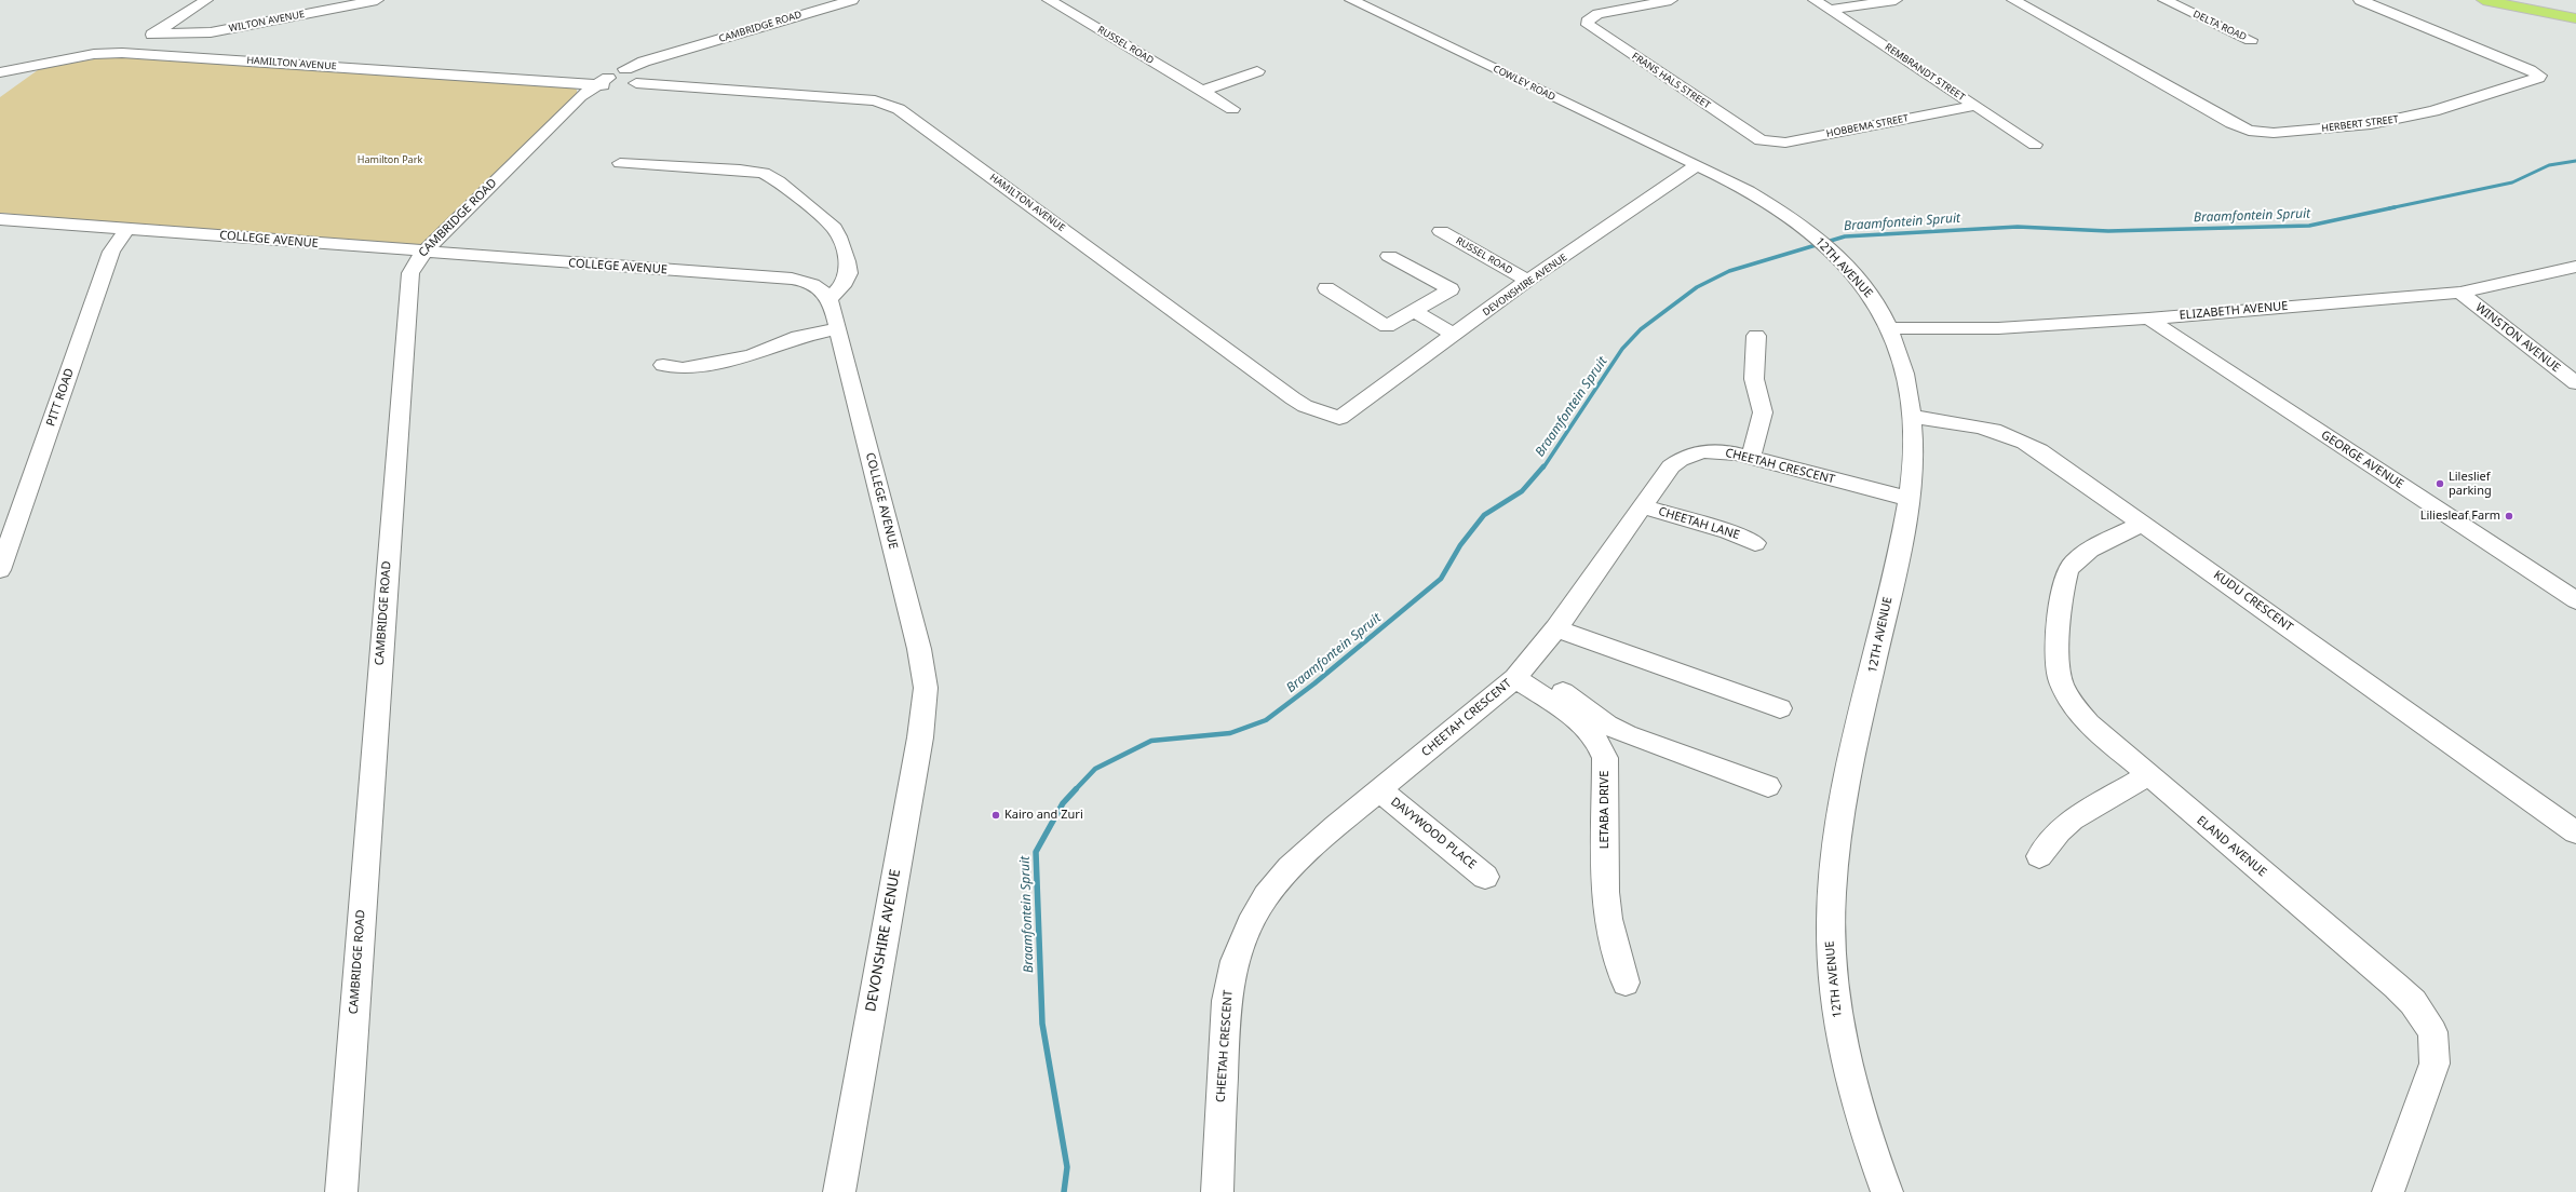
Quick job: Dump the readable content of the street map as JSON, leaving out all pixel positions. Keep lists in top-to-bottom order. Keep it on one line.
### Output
{"streets":{"street":["WILTON AVENUE","DELTA ROAD","CAMBRIDGE ROAD","RUSSEL ROAD","HAMILTON AVENUE","REMBRANDT STREET","FRANS HALS STREET","COWLEY ROAD","HERBERT STREET","HOBBEMA STREET","COLLEGE AVENUE","12TH AVENUE","DEVONSHIRE AVENUE","ELIZABETH AVENUE","WINSTON AVENUE","PITT ROAD","GEORGE AVENUE","CHEETAH CRESCENT","CHEETAH LANE","KUDU CRESCENT","LETABA DRIVE","DAVYWOOD PLACE","ELAND AVENUE"]},"crossings":[["CAMBRIDGE ROAD","HAMILTON AVENUE"],["CAMBRIDGE ROAD","COLLEGE AVENUE"],["RUSSEL ROAD","DEVONSHIRE AVENUE"],["HAMILTON AVENUE","DEVONSHIRE AVENUE"],["REMBRANDT STREET","HOBBEMA STREET"],["FRANS HALS STREET","HOBBEMA STREET"],["COWLEY ROAD","12TH AVENUE"],["COWLEY ROAD","DEVONSHIRE AVENUE"],["COLLEGE AVENUE","DEVONSHIRE AVENUE"],["COLLEGE AVENUE","PITT ROAD"],["12TH AVENUE","DEVONSHIRE AVENUE"],["12TH AVENUE","ELIZABETH AVENUE"],["12TH AVENUE","CHEETAH CRESCENT"],["12TH AVENUE","KUDU CRESCENT"],["ELIZABETH AVENUE","WINSTON AVENUE"],["ELIZABETH AVENUE","GEORGE AVENUE"],["CHEETAH CRESCENT","CHEETAH LANE"],["CHEETAH CRESCENT","LETABA DRIVE"],["CHEETAH CRESCENT","DAVYWOOD PLACE"],["KUDU CRESCENT","ELAND AVENUE"]],"water":["Braamfontein Spruit"],"parks":["Hamilton Park"],"places":["Lileslief parking","Liliesleaf Farm","Kairo and Zuri"]}
